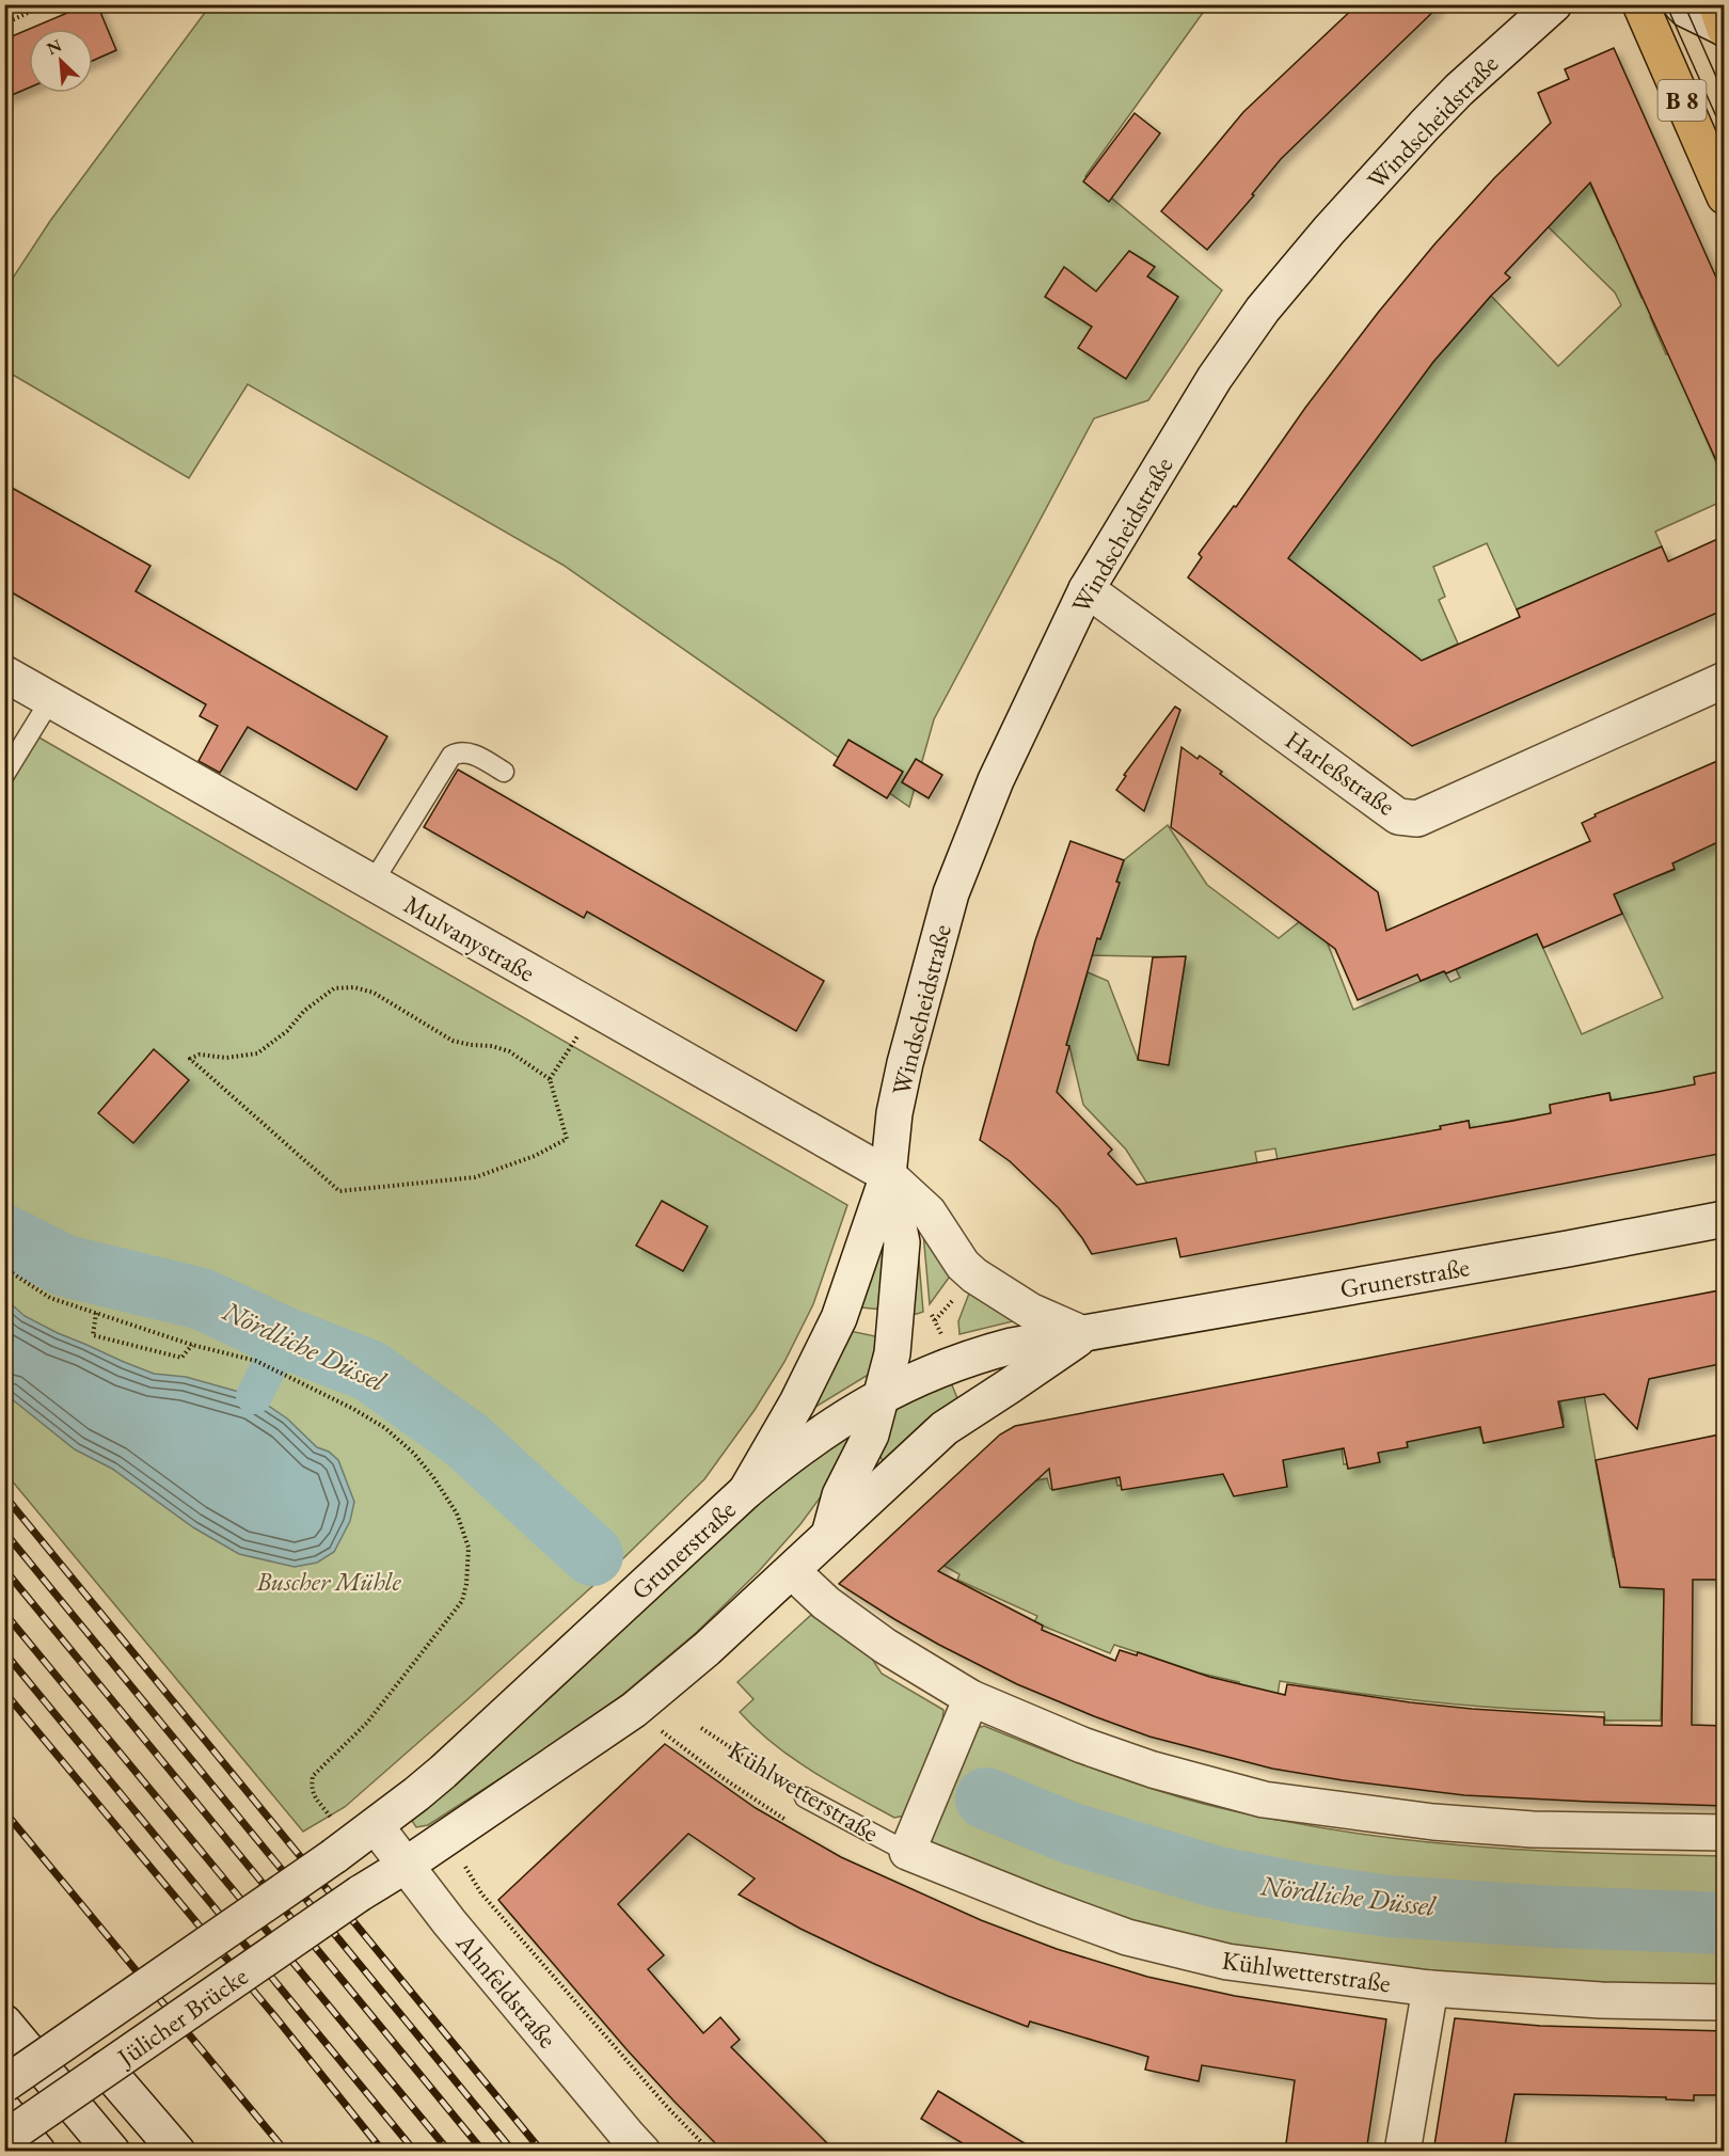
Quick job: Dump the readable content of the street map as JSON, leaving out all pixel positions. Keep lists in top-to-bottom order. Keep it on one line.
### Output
{"streets":{"main road":["B 8","Windscheidstraße","Harleßstraße","Mulvanystraße","Grunerstraße","Kühlwetterstraße","Ahnfeldstraße","Jülicher Brücke"]},"crossings":[["Windscheidstraße","Harleßstraße"],["Windscheidstraße","Mulvanystraße"],["Windscheidstraße","Grunerstraße"],["Grunerstraße","Ahnfeldstraße"],["Grunerstraße","Jülicher Brücke"]],"water":["Nördliche Düssel"],"parks":["Buscher Mühle"],"north":"top left"}
